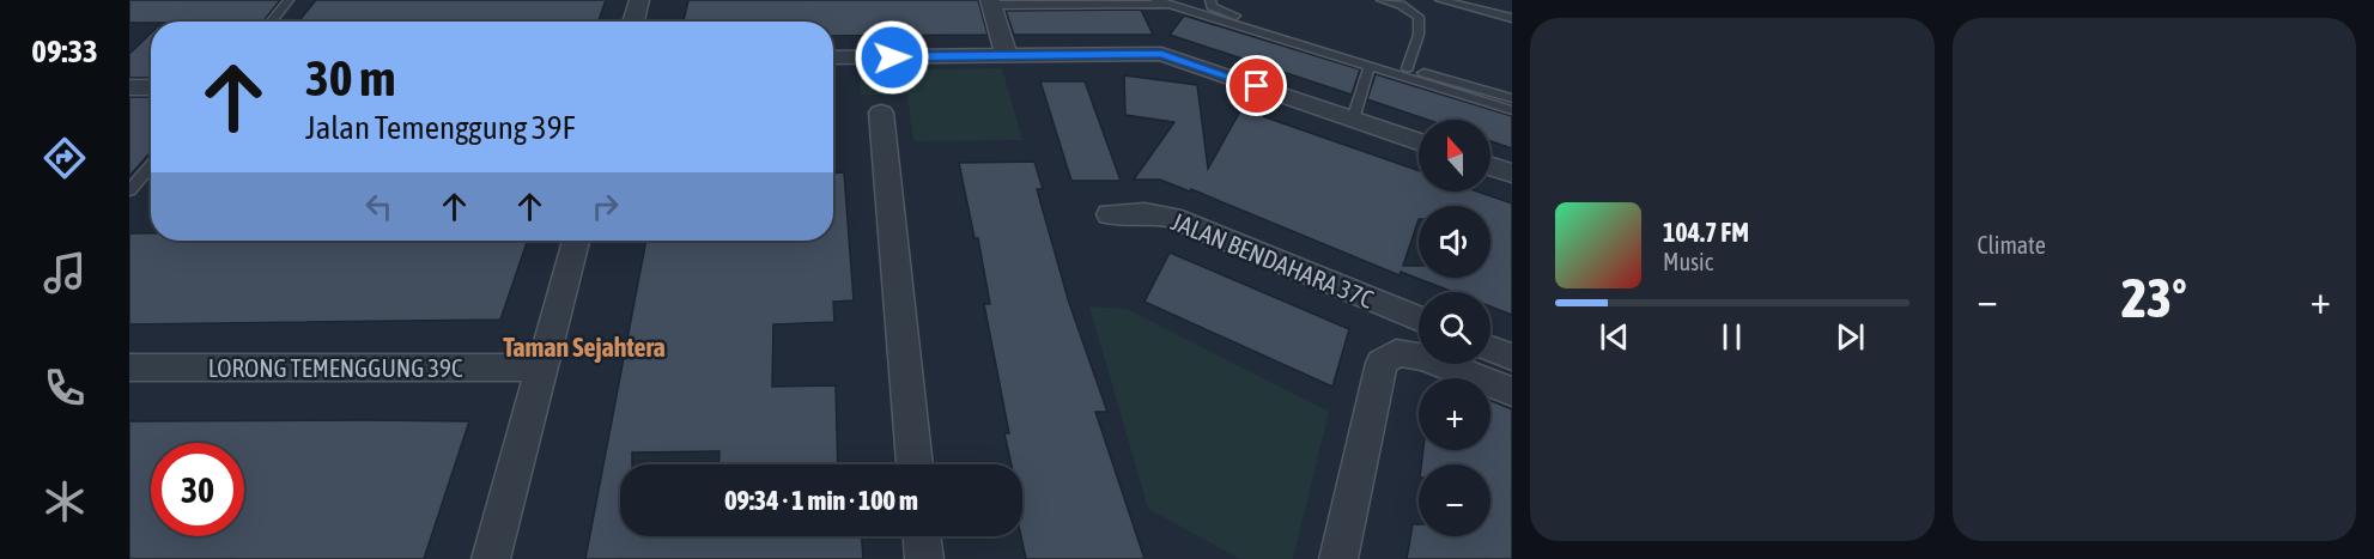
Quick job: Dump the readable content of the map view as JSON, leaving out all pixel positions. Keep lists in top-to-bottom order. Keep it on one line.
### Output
{"streets":{"street":["JALAN BENDAHARA 37C","LORONG TEMENGGUNG 39C"]},"districts":["Taman Sejahtera"],"north":"top","page":{"tabs":"09:33","tile":"Climate","turn":["30 m","Jalan Temenggung 39F"],"map_buttons":["+","−"],"song":["104.7 FM","Music"],"heat":["−","23°","+"],"limit":"30","trip":"09:34 · 1 min · 100 m"}}
